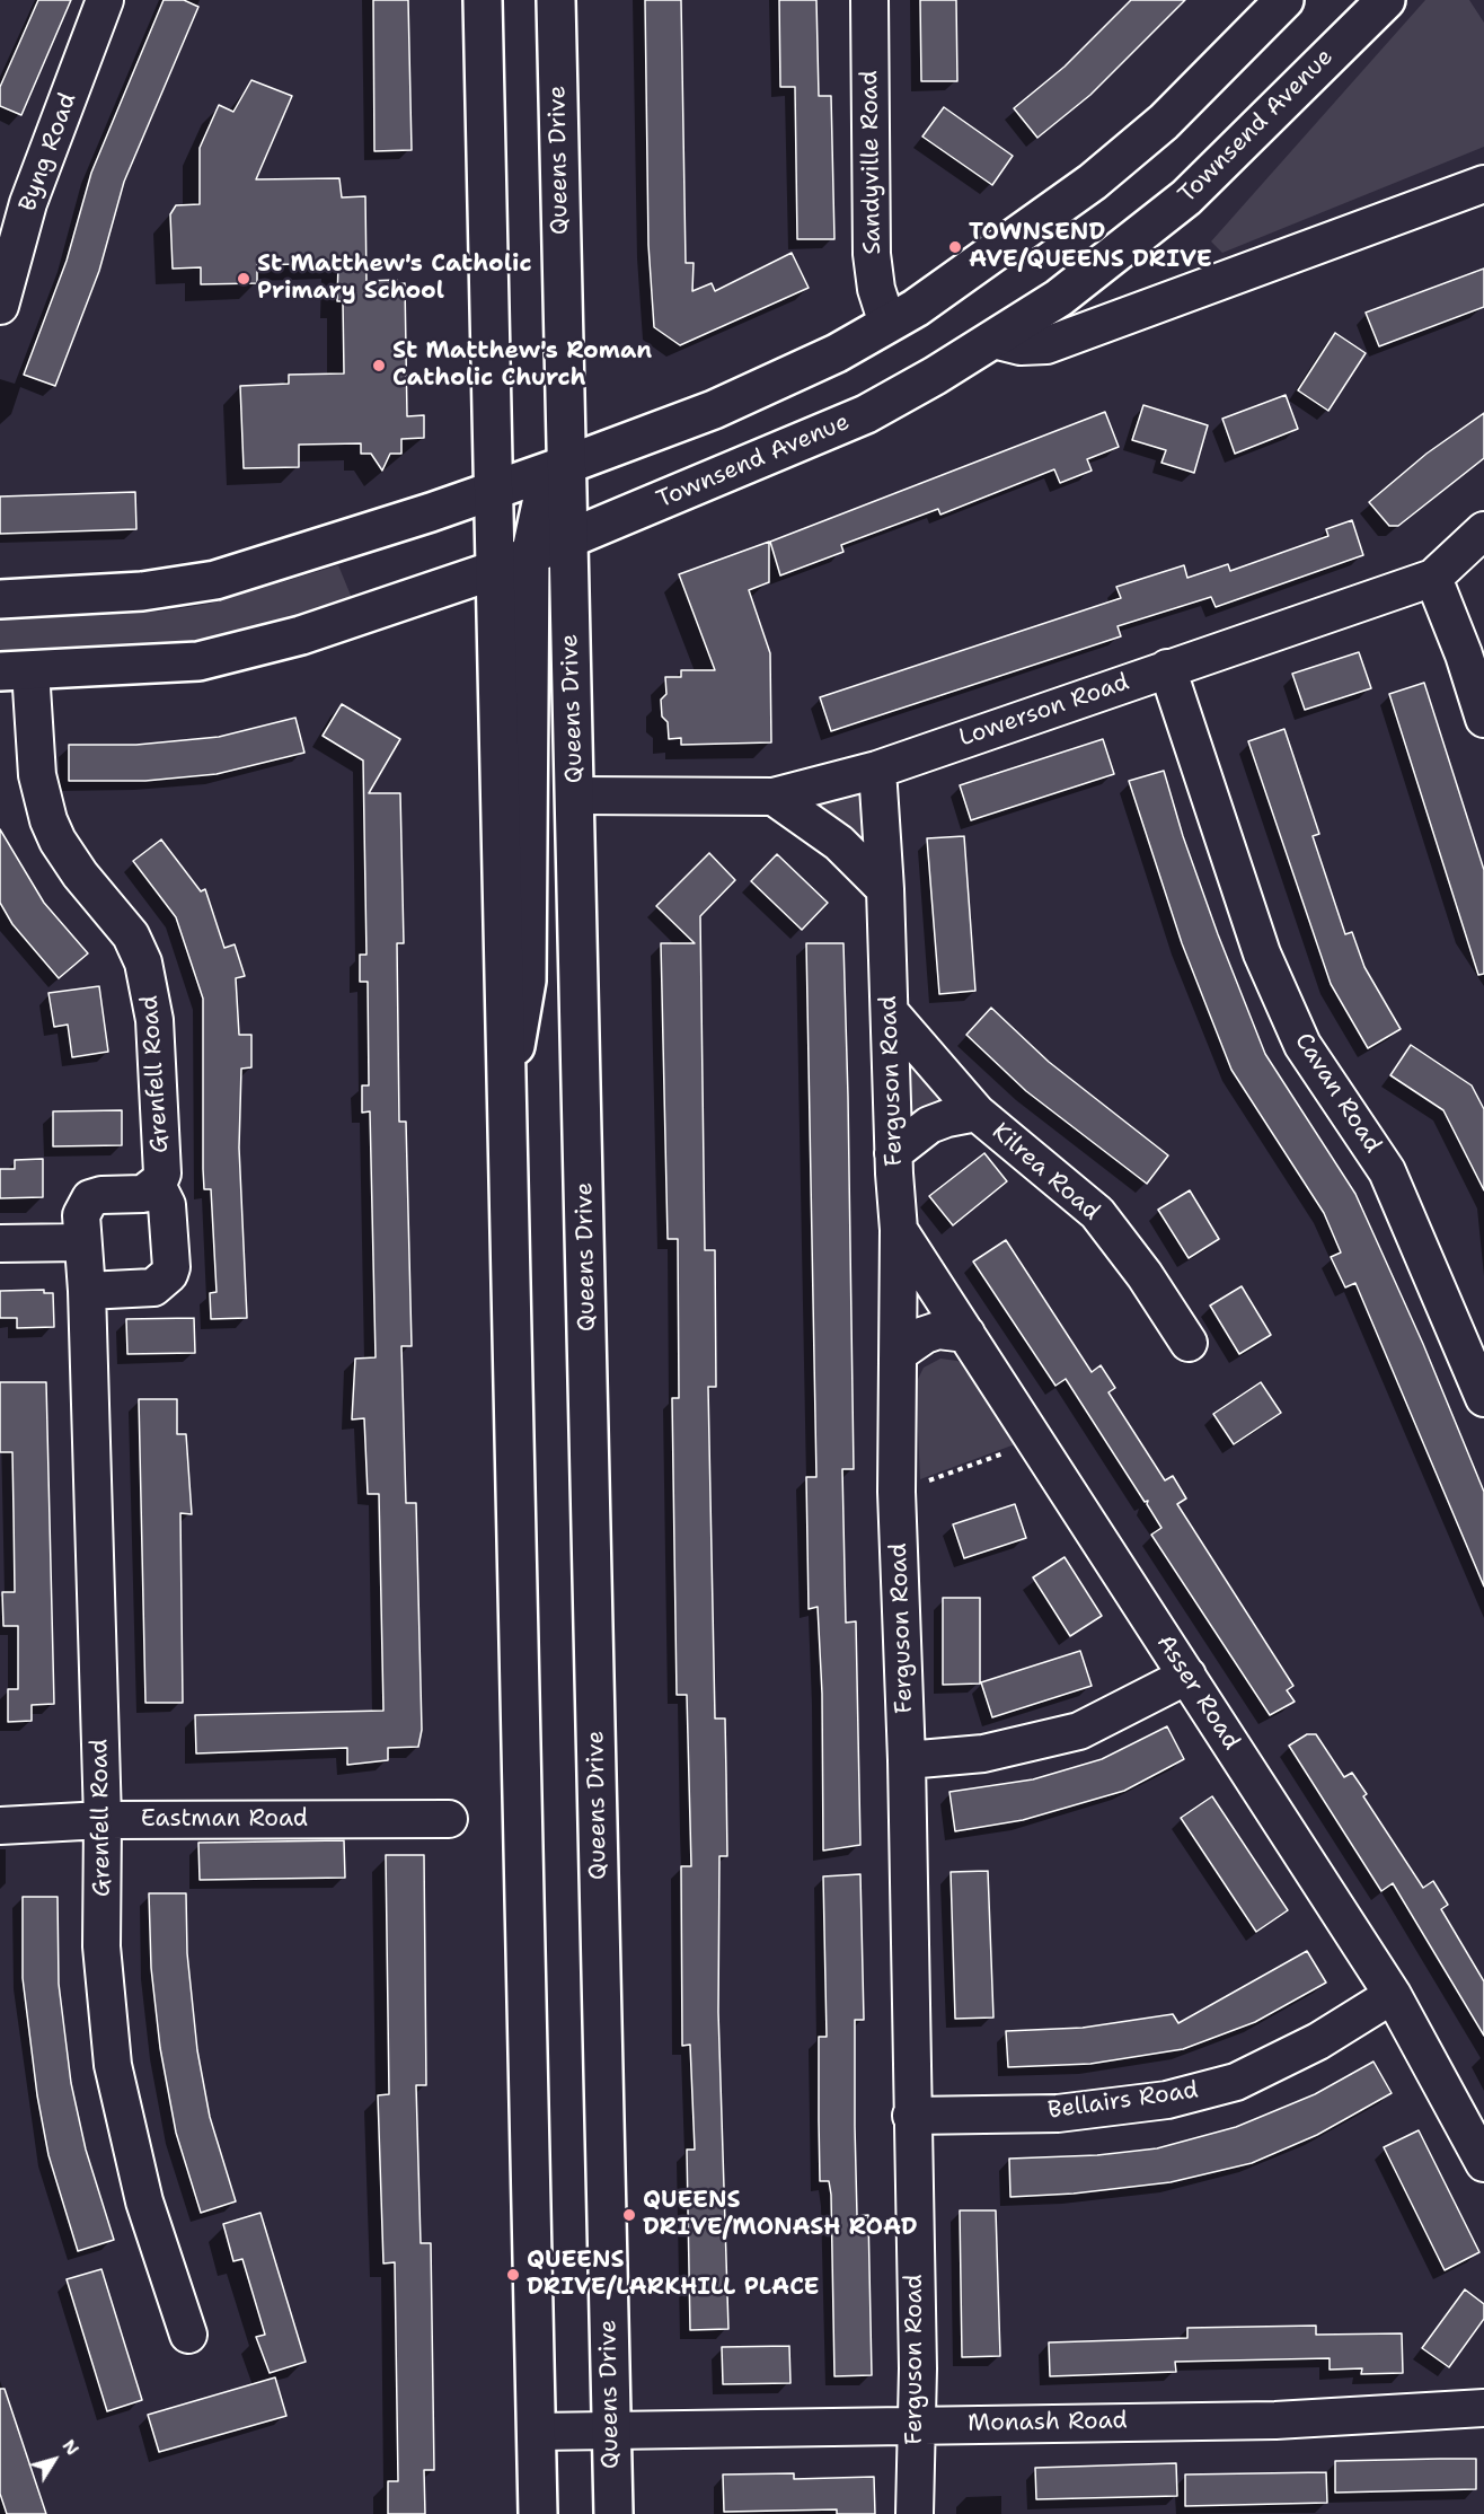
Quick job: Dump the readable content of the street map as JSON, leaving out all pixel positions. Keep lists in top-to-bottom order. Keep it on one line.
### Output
{"streets":{"main road":["Townsend Avenue","Queens Drive"],"street":["Byng Road","Sandyville Road","Lowerson Road","Grenfell Road","Ferguson Road","Cavan Road","Kilrea Road","Asser Road","Eastman Road","Bellairs Road","Monash Road"]},"crossings":[["Townsend Avenue","Queens Drive"],["Townsend Avenue","Grenfell Road"],["Queens Drive","Lowerson Road"],["Queens Drive","Monash Road"],["Lowerson Road","Ferguson Road"],["Lowerson Road","Cavan Road"],["Grenfell Road","Eastman Road"],["Ferguson Road","Kilrea Road"],["Ferguson Road","Asser Road"],["Ferguson Road","Bellairs Road"],["Ferguson Road","Monash Road"],["Asser Road","Bellairs Road"]],"places":["TOWNSEND AVE/QUEENS DRIVE","St Matthew's Catholic Primary School","St Matthew's Roman Catholic Church","QUEENS DRIVE/MONASH ROAD","QUEENS DRIVE/LARKHILL PLACE"],"north":"top right"}
